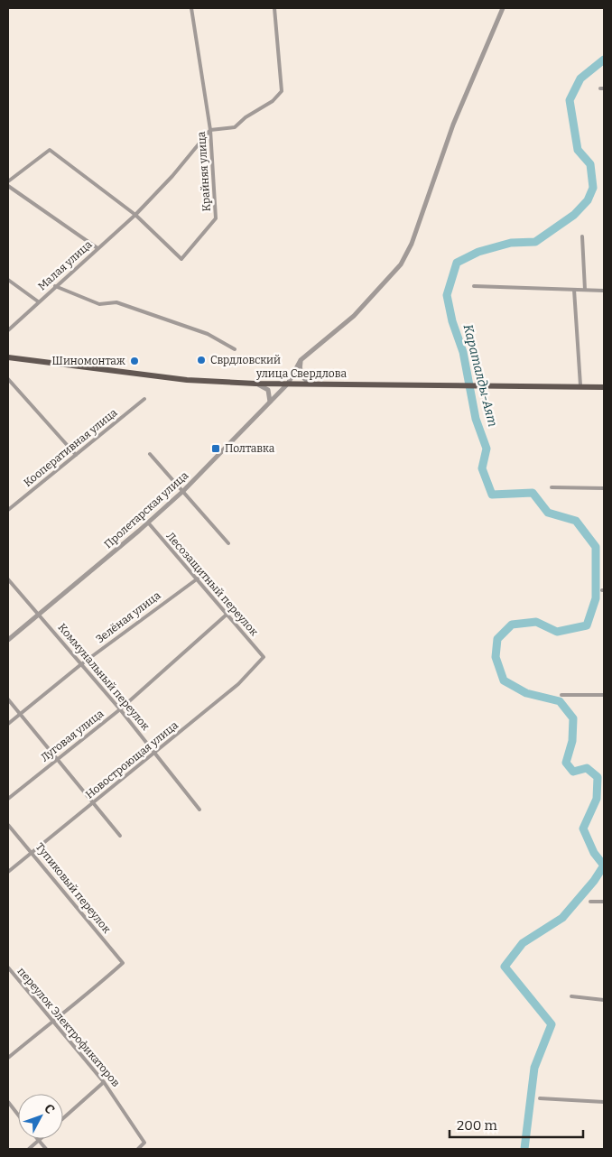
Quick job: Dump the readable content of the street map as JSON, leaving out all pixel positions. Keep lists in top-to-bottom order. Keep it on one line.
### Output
{"streets":{"main road":["улица Свердлова"],"street":["Крайняя улица","Малая улица","Кооперативная улица","Пролетарская улица","Лесозащитный переулок","Зелёная улица","Коммунальный переулок","Луговая улица","Новостроющая улица","Тупиковый переулок","переулок Электрофикаторов"]},"crossings":[["Крайняя улица","Малая улица"],["улица Свердлова","Пролетарская улица"],["Пролетарская улица","Лесозащитный переулок"],["Пролетарская улица","Коммунальный переулок"],["Лесозащитный переулок","Зелёная улица"],["Лесозащитный переулок","Луговая улица"],["Лесозащитный переулок","Новостроющая улица"],["Зелёная улица","Коммунальный переулок"],["Коммунальный переулок","Луговая улица"],["Коммунальный переулок","Новостроющая улица"],["Новостроющая улица","Тупиковый переулок"],["Тупиковый переулок","переулок Электрофикаторов"]],"water":["Караталды-Аят"],"places":{"other":["Сврдловский","Шиномонтаж"],"transit":["Полтавка"]},"scale_bar":"200 m","north":"top right"}
